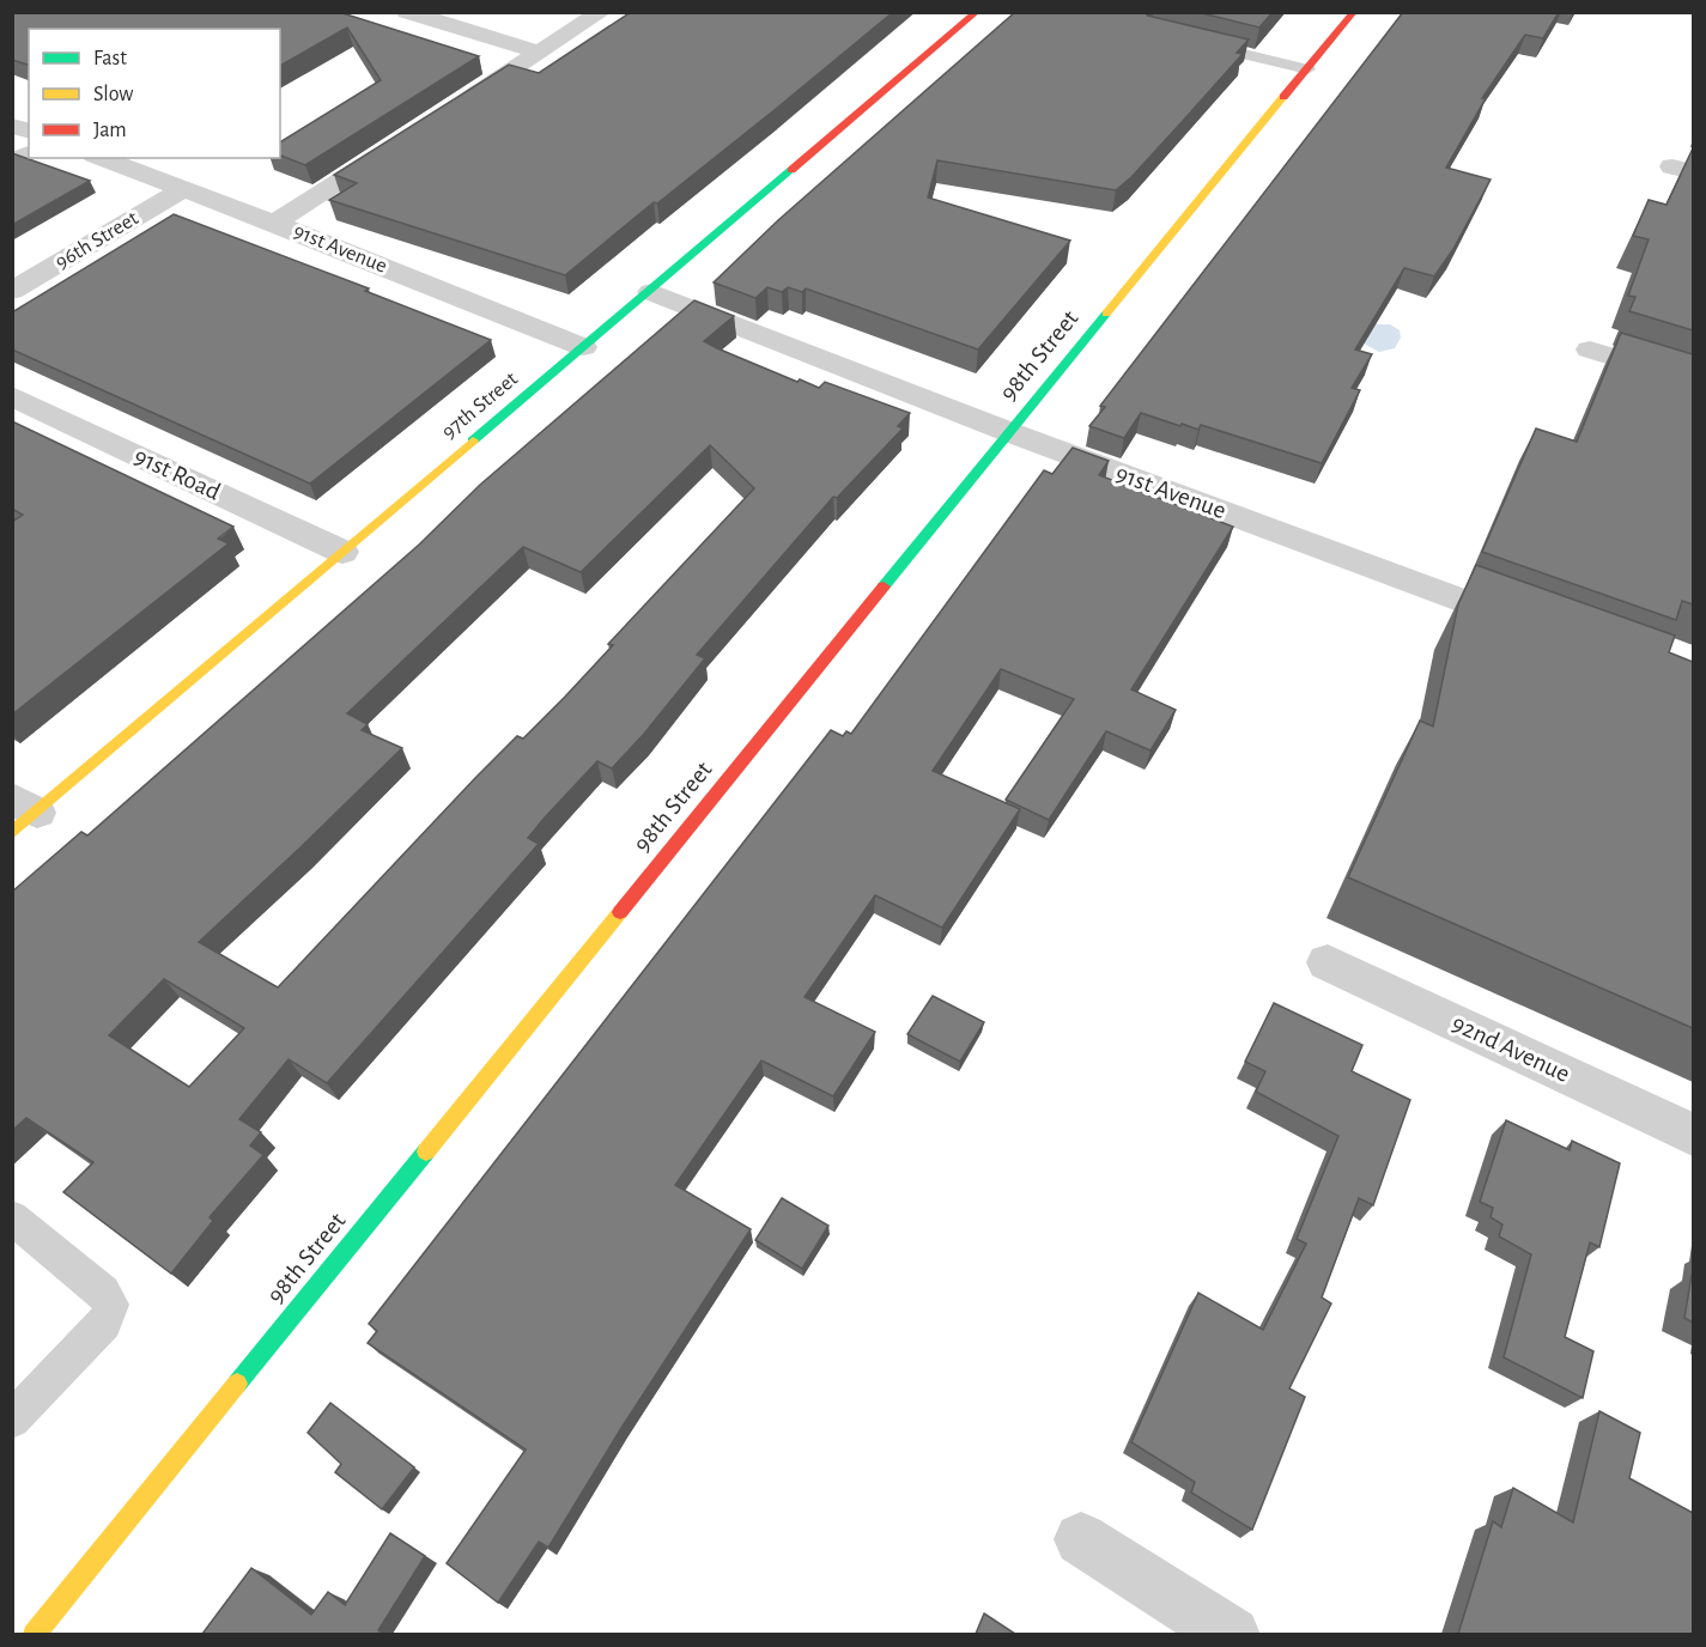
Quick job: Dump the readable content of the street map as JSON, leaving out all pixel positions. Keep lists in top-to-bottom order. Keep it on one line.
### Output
{"streets":{"street":["96th Street","91st Avenue","98th Street","97th Street","91st Road","92nd Avenue"]},"crossings":[["96th Street","91st Avenue"],["91st Avenue","98th Street"],["91st Avenue","97th Street"],["97th Street","91st Road"]],"legend":["Fast","Slow","Jam"]}
